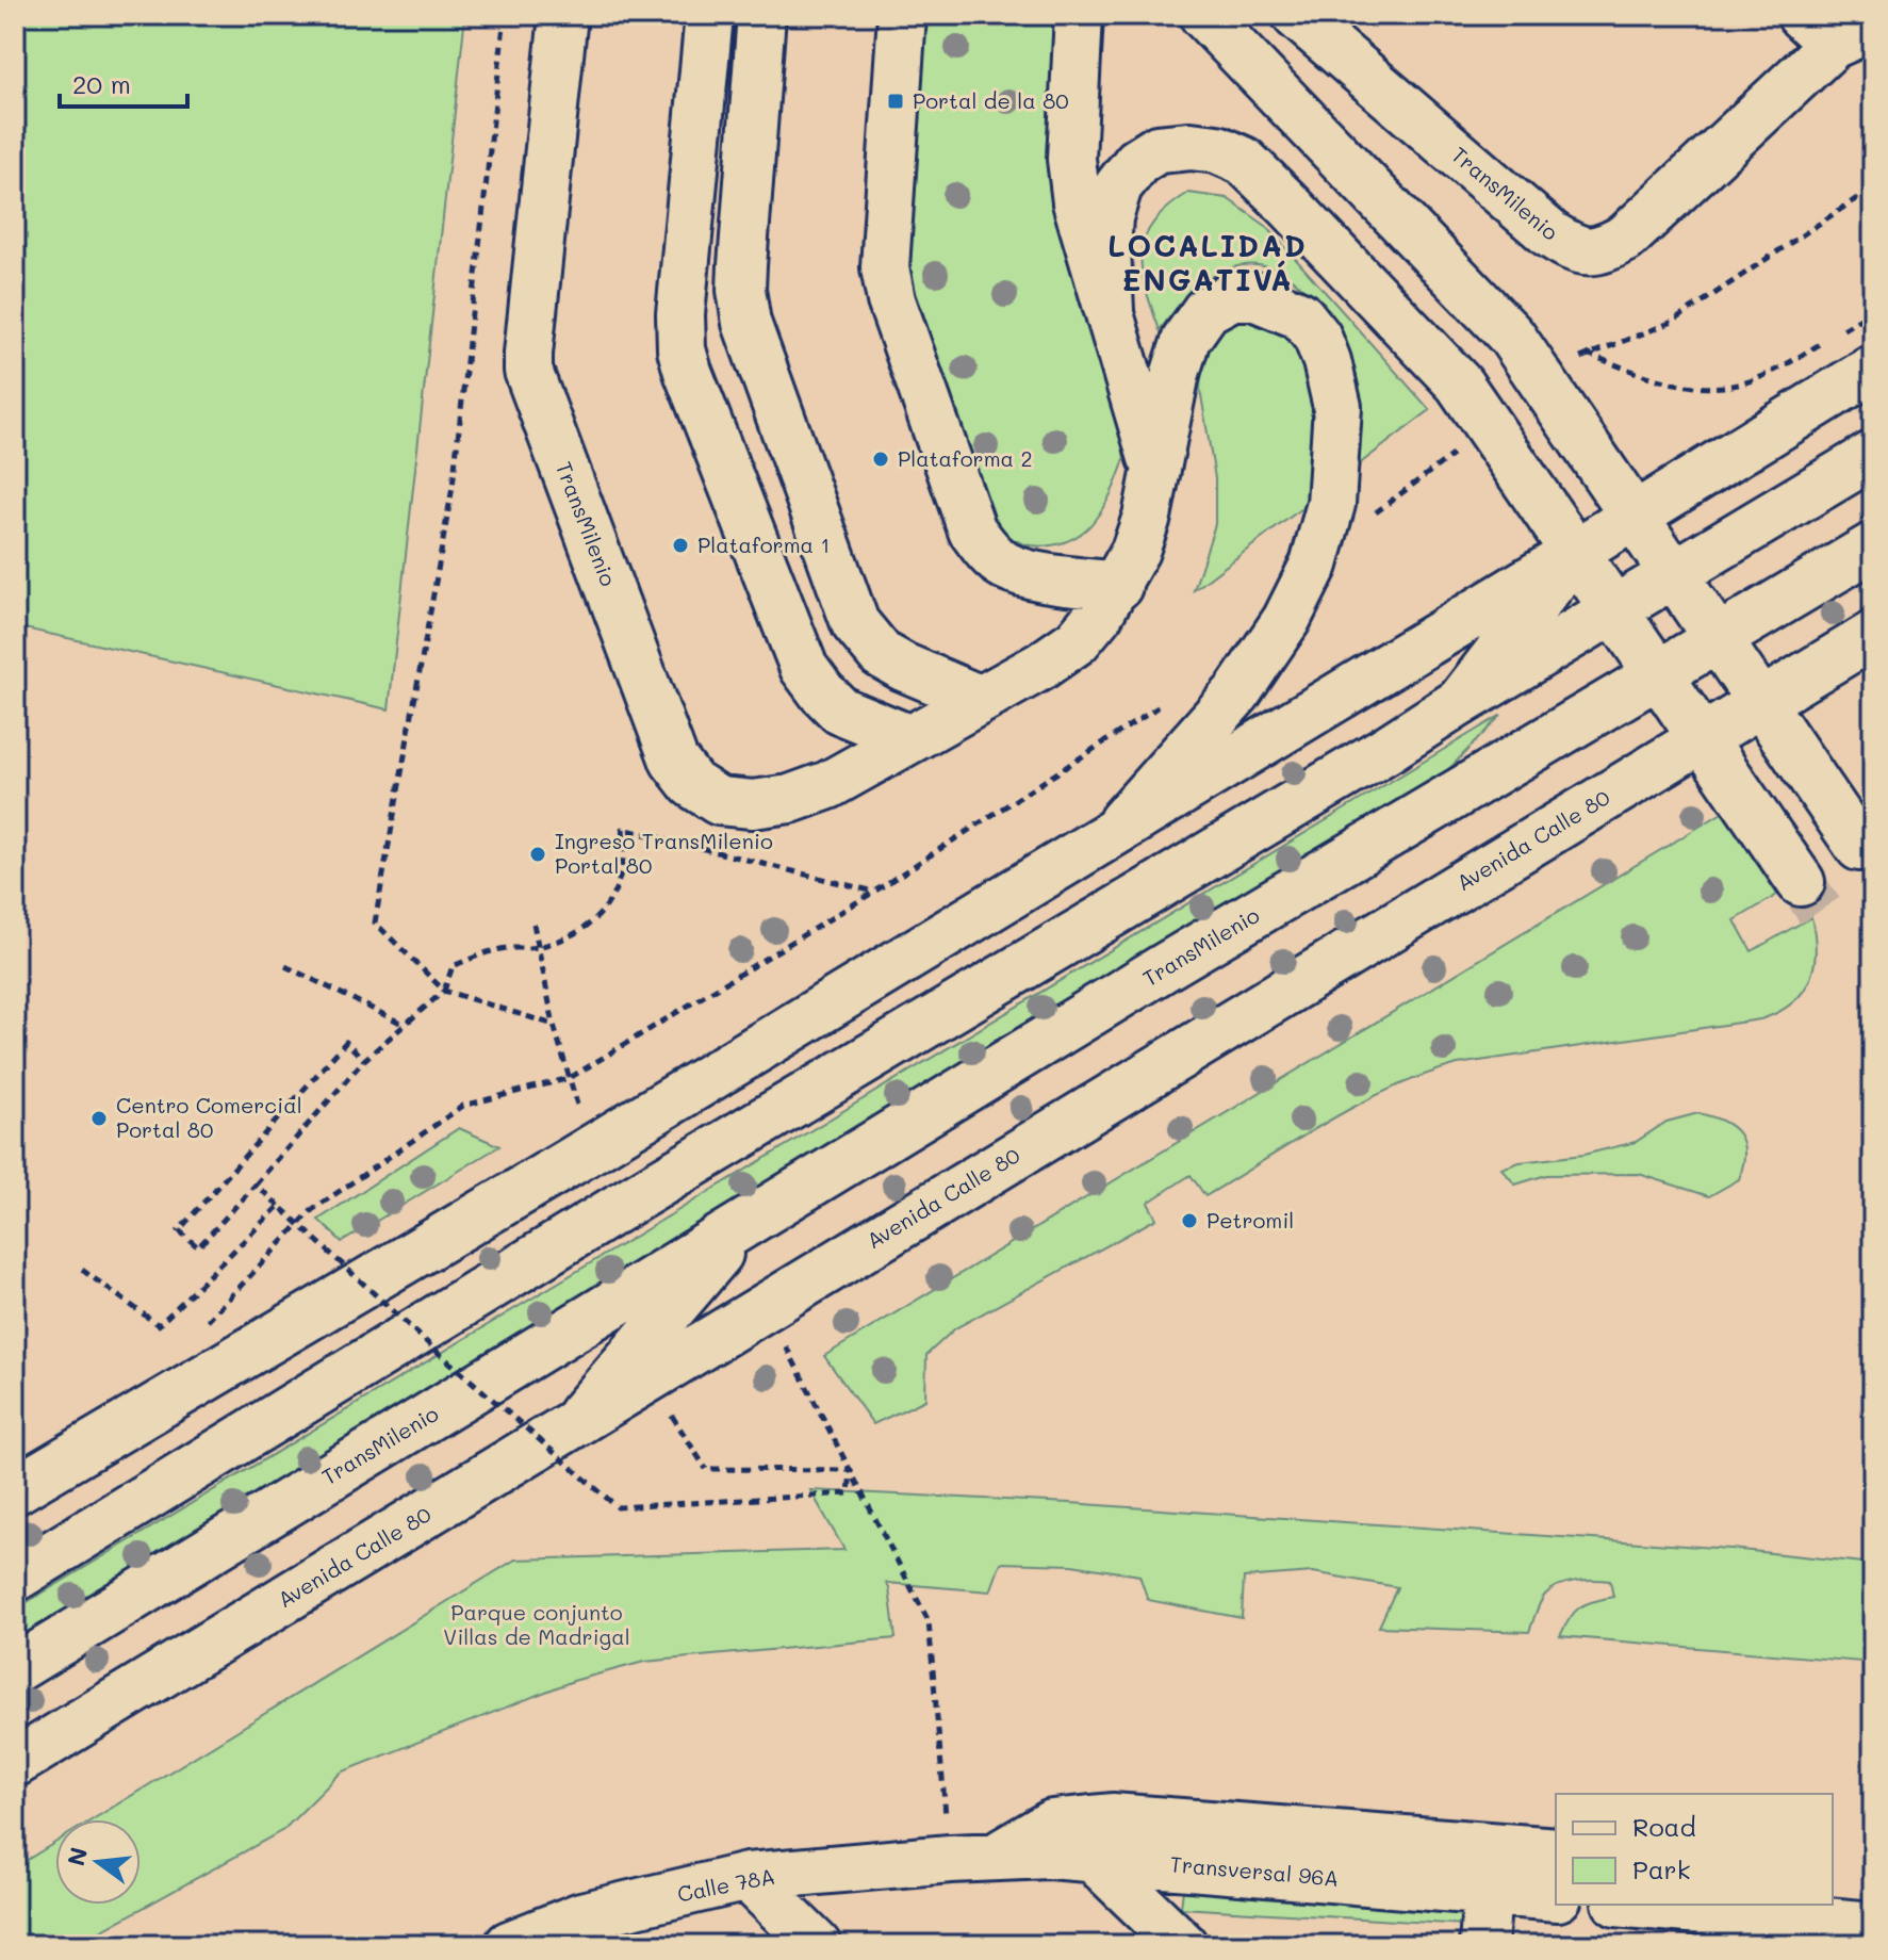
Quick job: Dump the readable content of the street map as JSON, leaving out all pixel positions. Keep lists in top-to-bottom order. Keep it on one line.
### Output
{"streets":{"main road":["TransMilenio","Avenida Calle 80","Transversal 96A","Calle 78A"]},"crossings":[["TransMilenio","Avenida Calle 80"],["Transversal 96A","Calle 78A"]],"districts":["LOCALIDAD ENGATIVÁ"],"parks":["Parque conjunto Villas de Madrigal"],"places":{"transit":["Portal de la 80"],"other":["Plataforma 2","Plataforma 1","Ingreso TransMilenio Portal 80","Centro Comercial Portal 80","Petromil"]},"legend":["Road","Park"],"scale_bar":"20 m","north":"left"}
